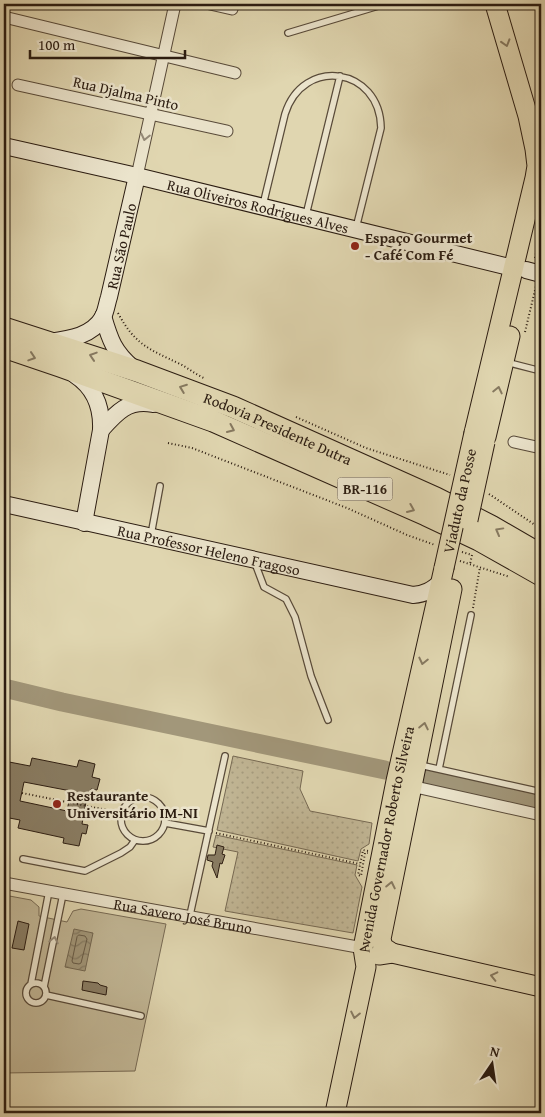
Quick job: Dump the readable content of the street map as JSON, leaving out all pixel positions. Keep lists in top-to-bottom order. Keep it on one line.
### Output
{"streets":{"highway":["Rodovia Presidente Dutra","BR-116"],"main road":["Rua Oliveiros Rodrigues Alves","Rua São Paulo","Viaduto da Posse","Rua Professor Heleno Fragoso","Avenida Governador Roberto Silveira"],"street":["Rua Djalma Pinto","Rua Savero José Bruno"]},"crossings":[["Rua Oliveiros Rodrigues Alves","Rua São Paulo"],["Rua São Paulo","Rodovia Presidente Dutra"],["Viaduto da Posse","Avenida Governador Roberto Silveira"],["Rua Professor Heleno Fragoso","Avenida Governador Roberto Silveira"],["Avenida Governador Roberto Silveira","Rua Savero José Bruno"]],"places":["Espaço Gourmet - Café Com Fé","Restaurante Universitário IM-NI"],"scale_bar":"100 m","north":"top"}
